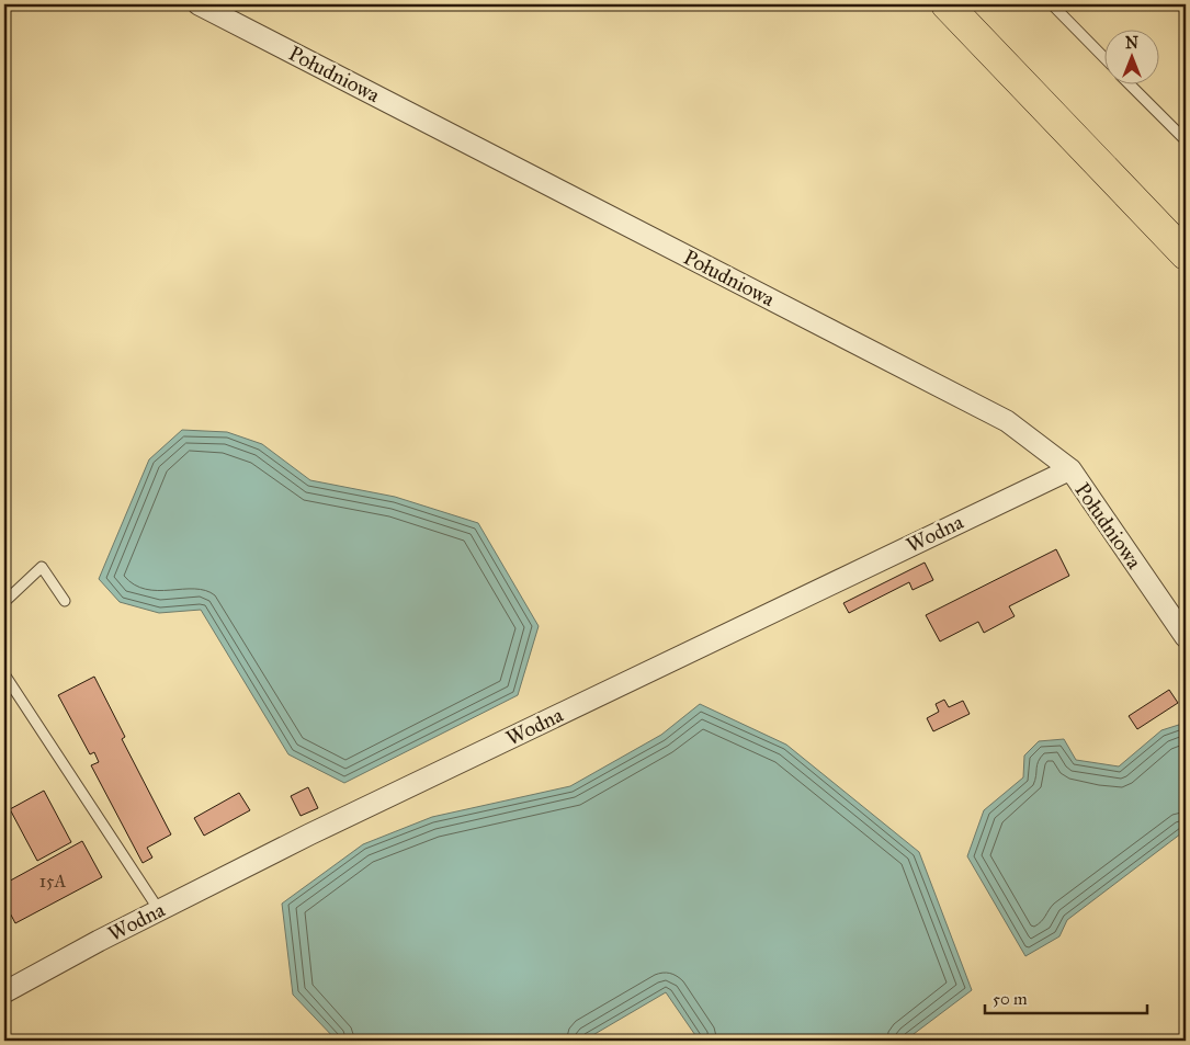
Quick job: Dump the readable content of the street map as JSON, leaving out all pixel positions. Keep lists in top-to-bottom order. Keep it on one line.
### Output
{"streets":{"street":["Południowa","Wodna"]},"crossings":[["Południowa","Wodna"]],"house_numbers":["15A"],"scale_bar":"50 m","north":"top"}
